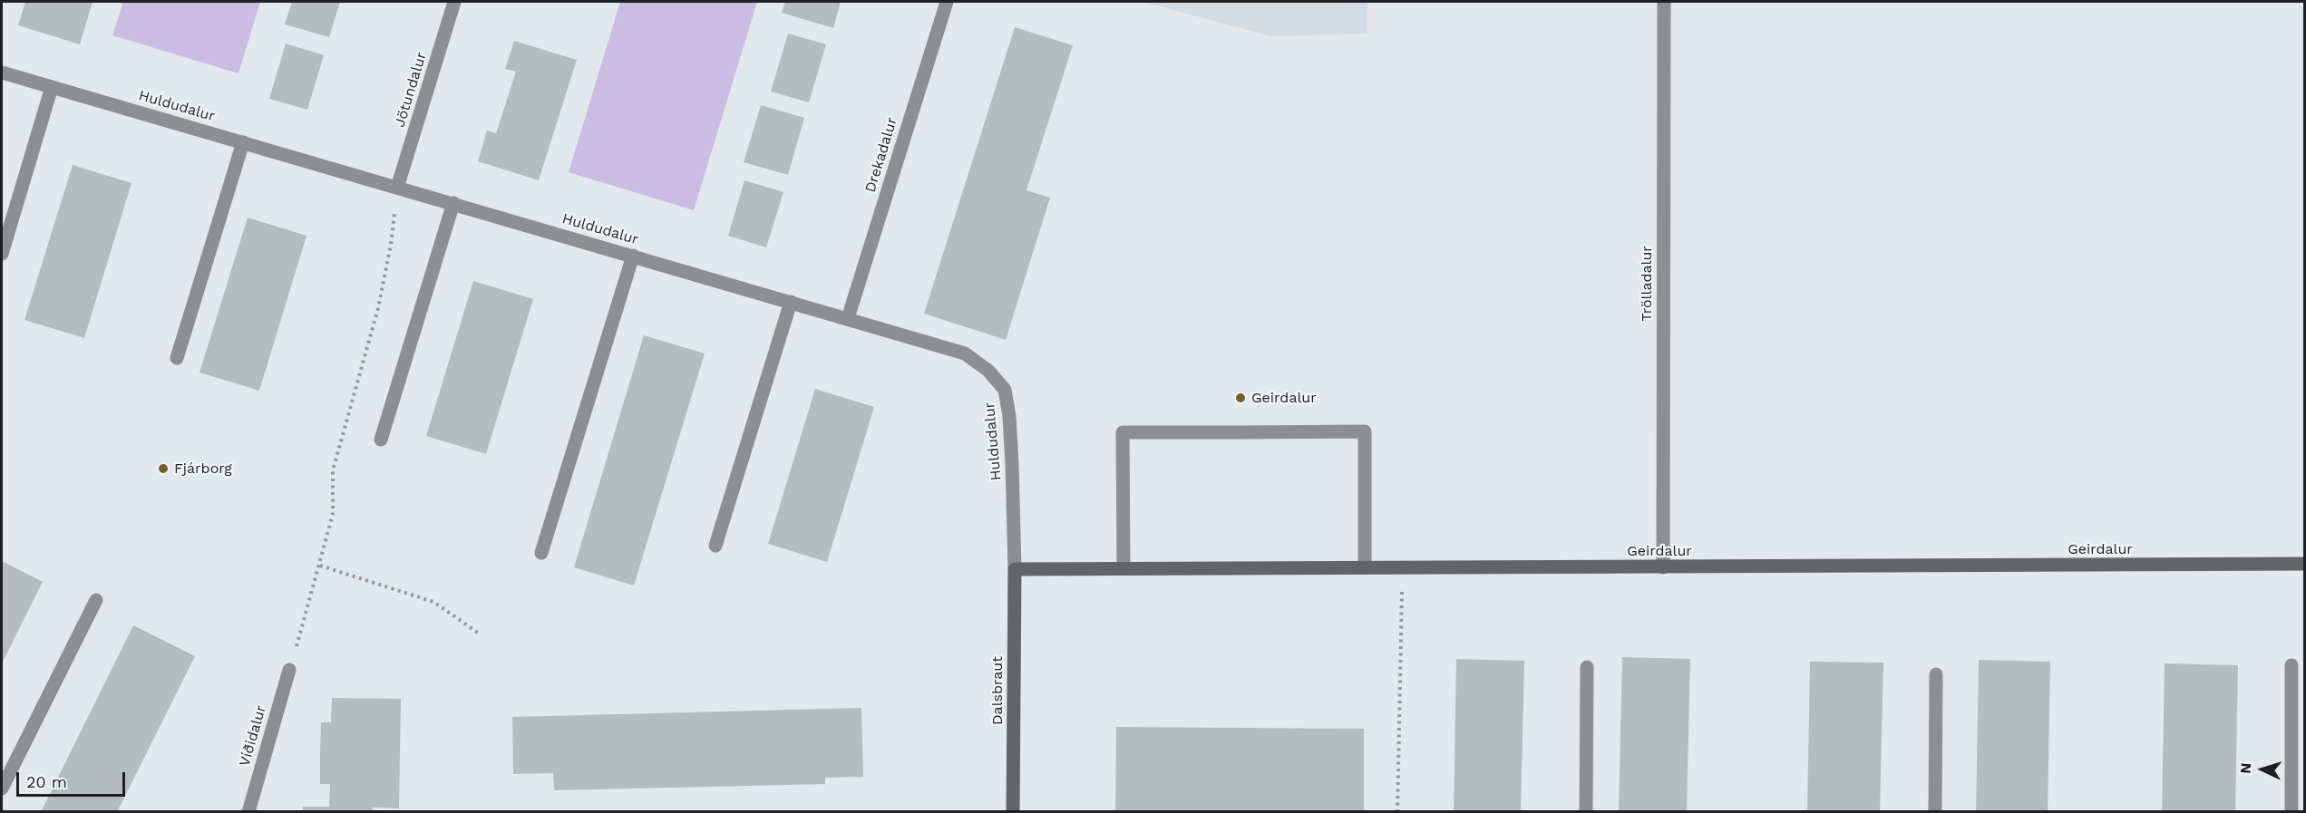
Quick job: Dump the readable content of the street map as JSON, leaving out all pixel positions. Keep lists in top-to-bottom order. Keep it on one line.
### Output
{"streets":{"street":["Jötundalur","Huldudalur","Drekadalur","Trölladalur","Geirdalur","Dalsbraut","Víðidalur"]},"crossings":[["Jötundalur","Huldudalur"],["Huldudalur","Drekadalur"],["Huldudalur","Geirdalur"],["Huldudalur","Dalsbraut"],["Trölladalur","Geirdalur"],["Geirdalur","Dalsbraut"]],"places":["Geirdalur","Fjárborg"],"scale_bar":"20 m","north":"left"}
